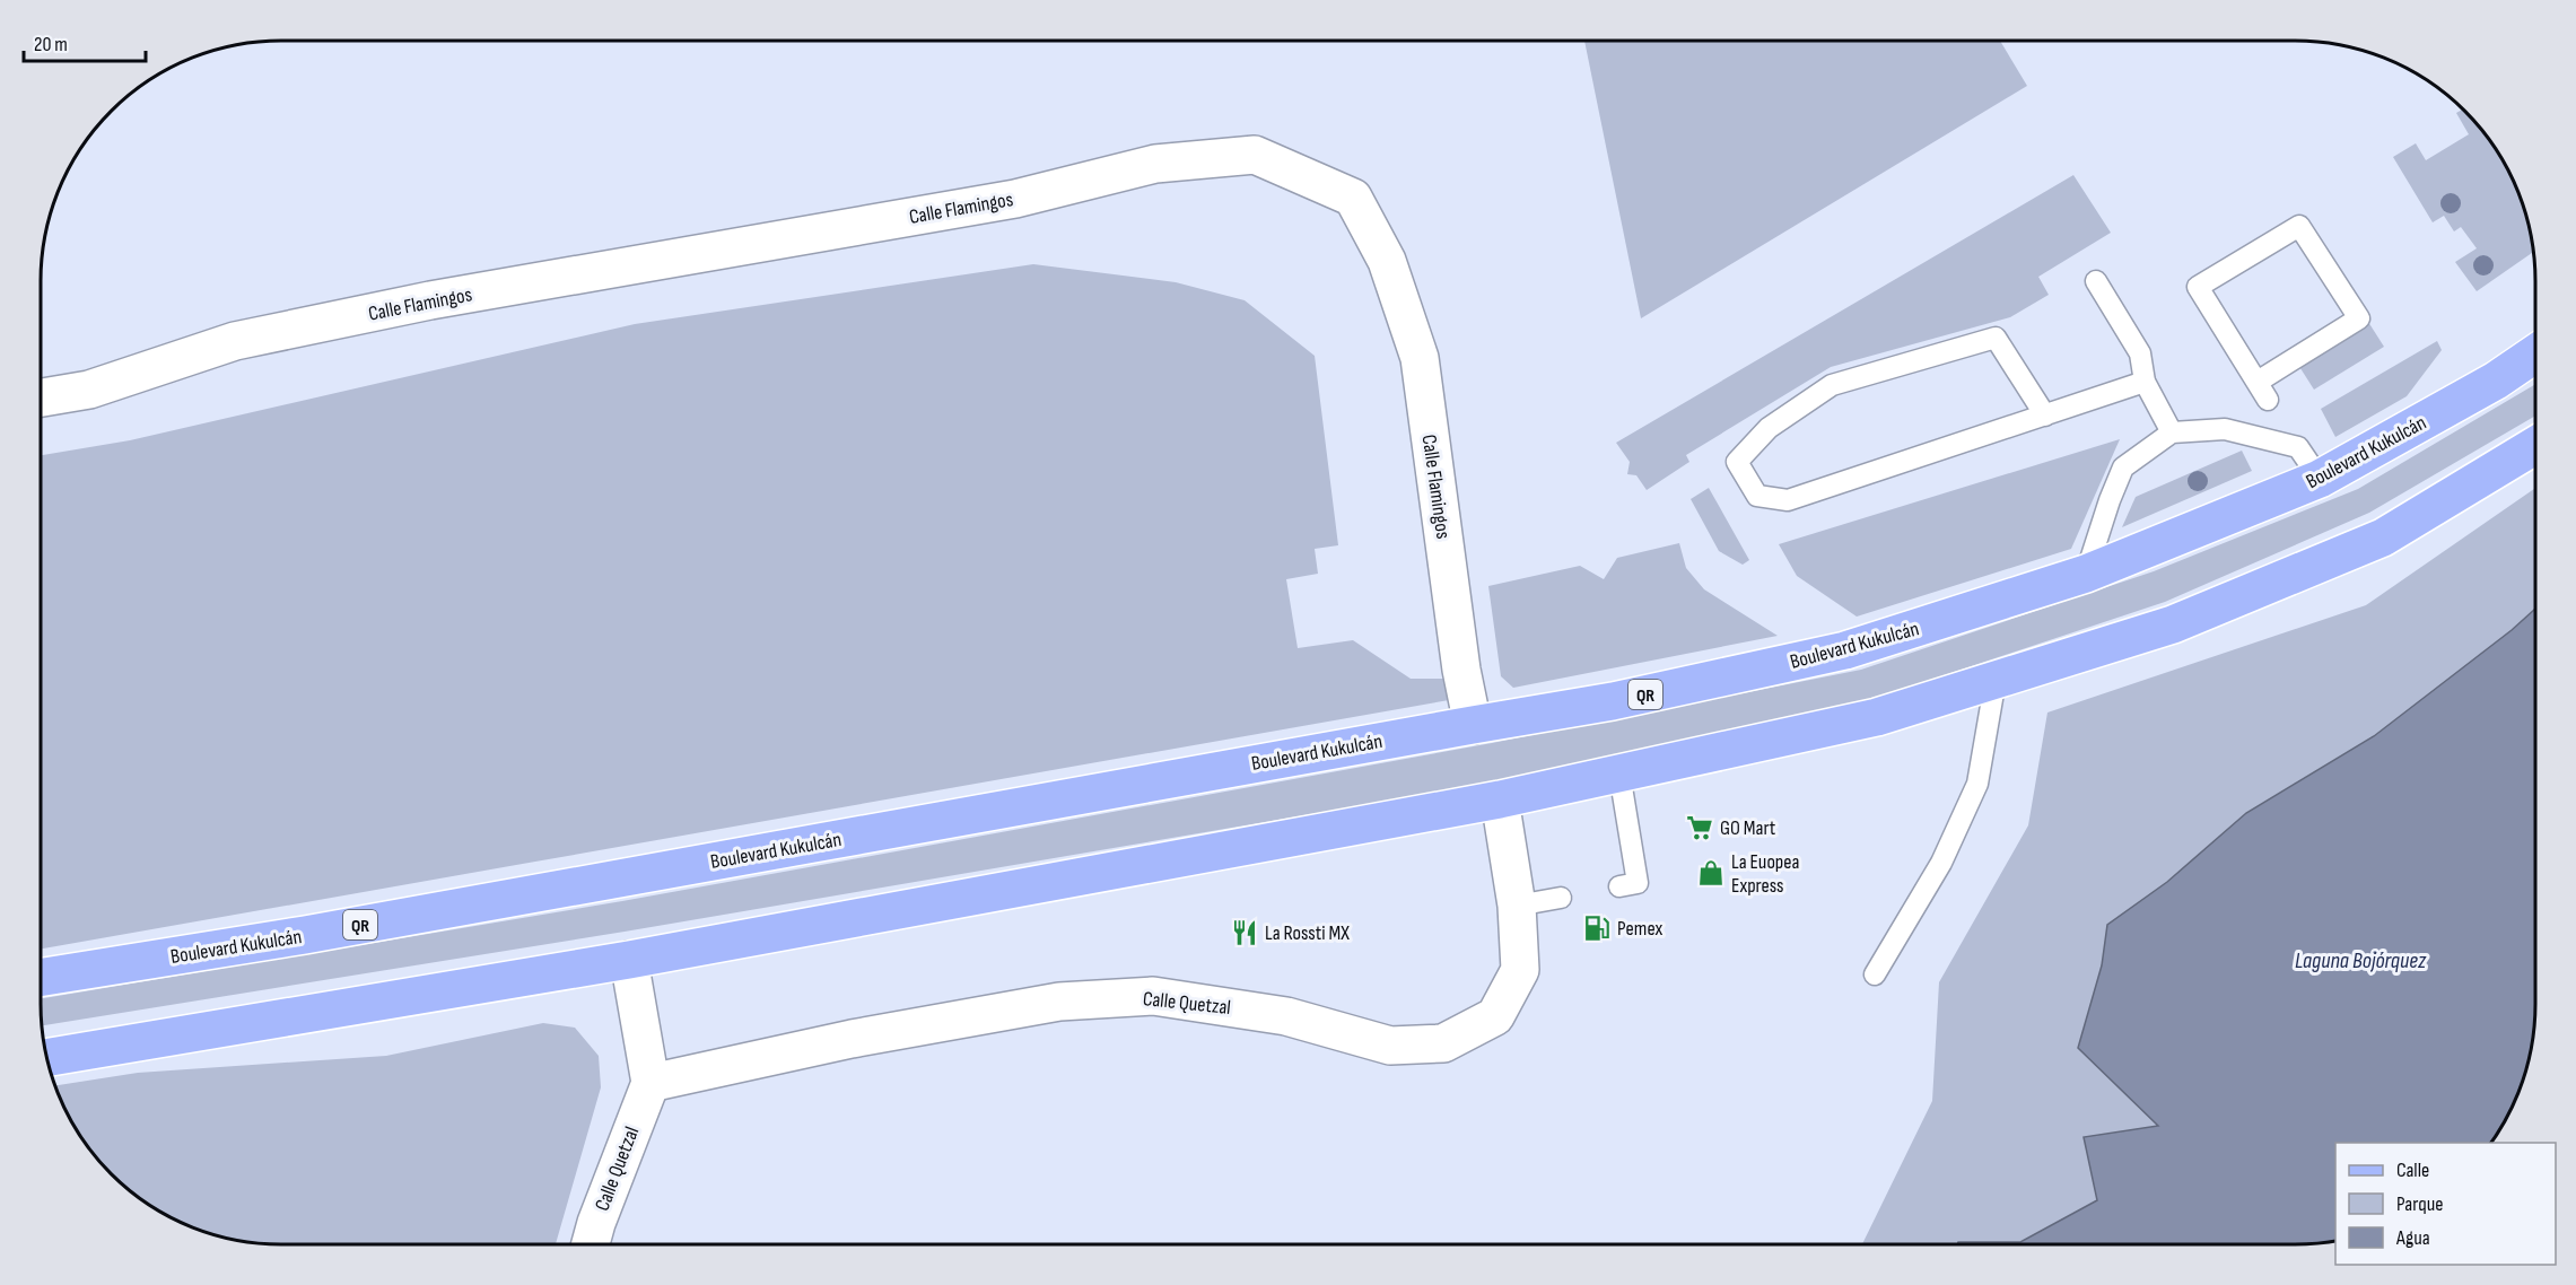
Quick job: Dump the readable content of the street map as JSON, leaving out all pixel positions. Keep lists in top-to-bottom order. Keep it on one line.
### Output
{"streets":{"main road":["Boulevard Kukulcán","QR"],"street":["Calle Flamingos","Calle Quetzal"]},"crossings":[["Calle Flamingos","Boulevard Kukulcán"]],"water":["Laguna Bojórquez"],"places":{"supermarket":["GO Mart"],"shop":["La Euopea Express"],"fuel station":["Pemex"],"restaurant":["La Rossti MX"]},"legend":["Calle","Parque","Agua"],"scale_bar":"20 m"}
